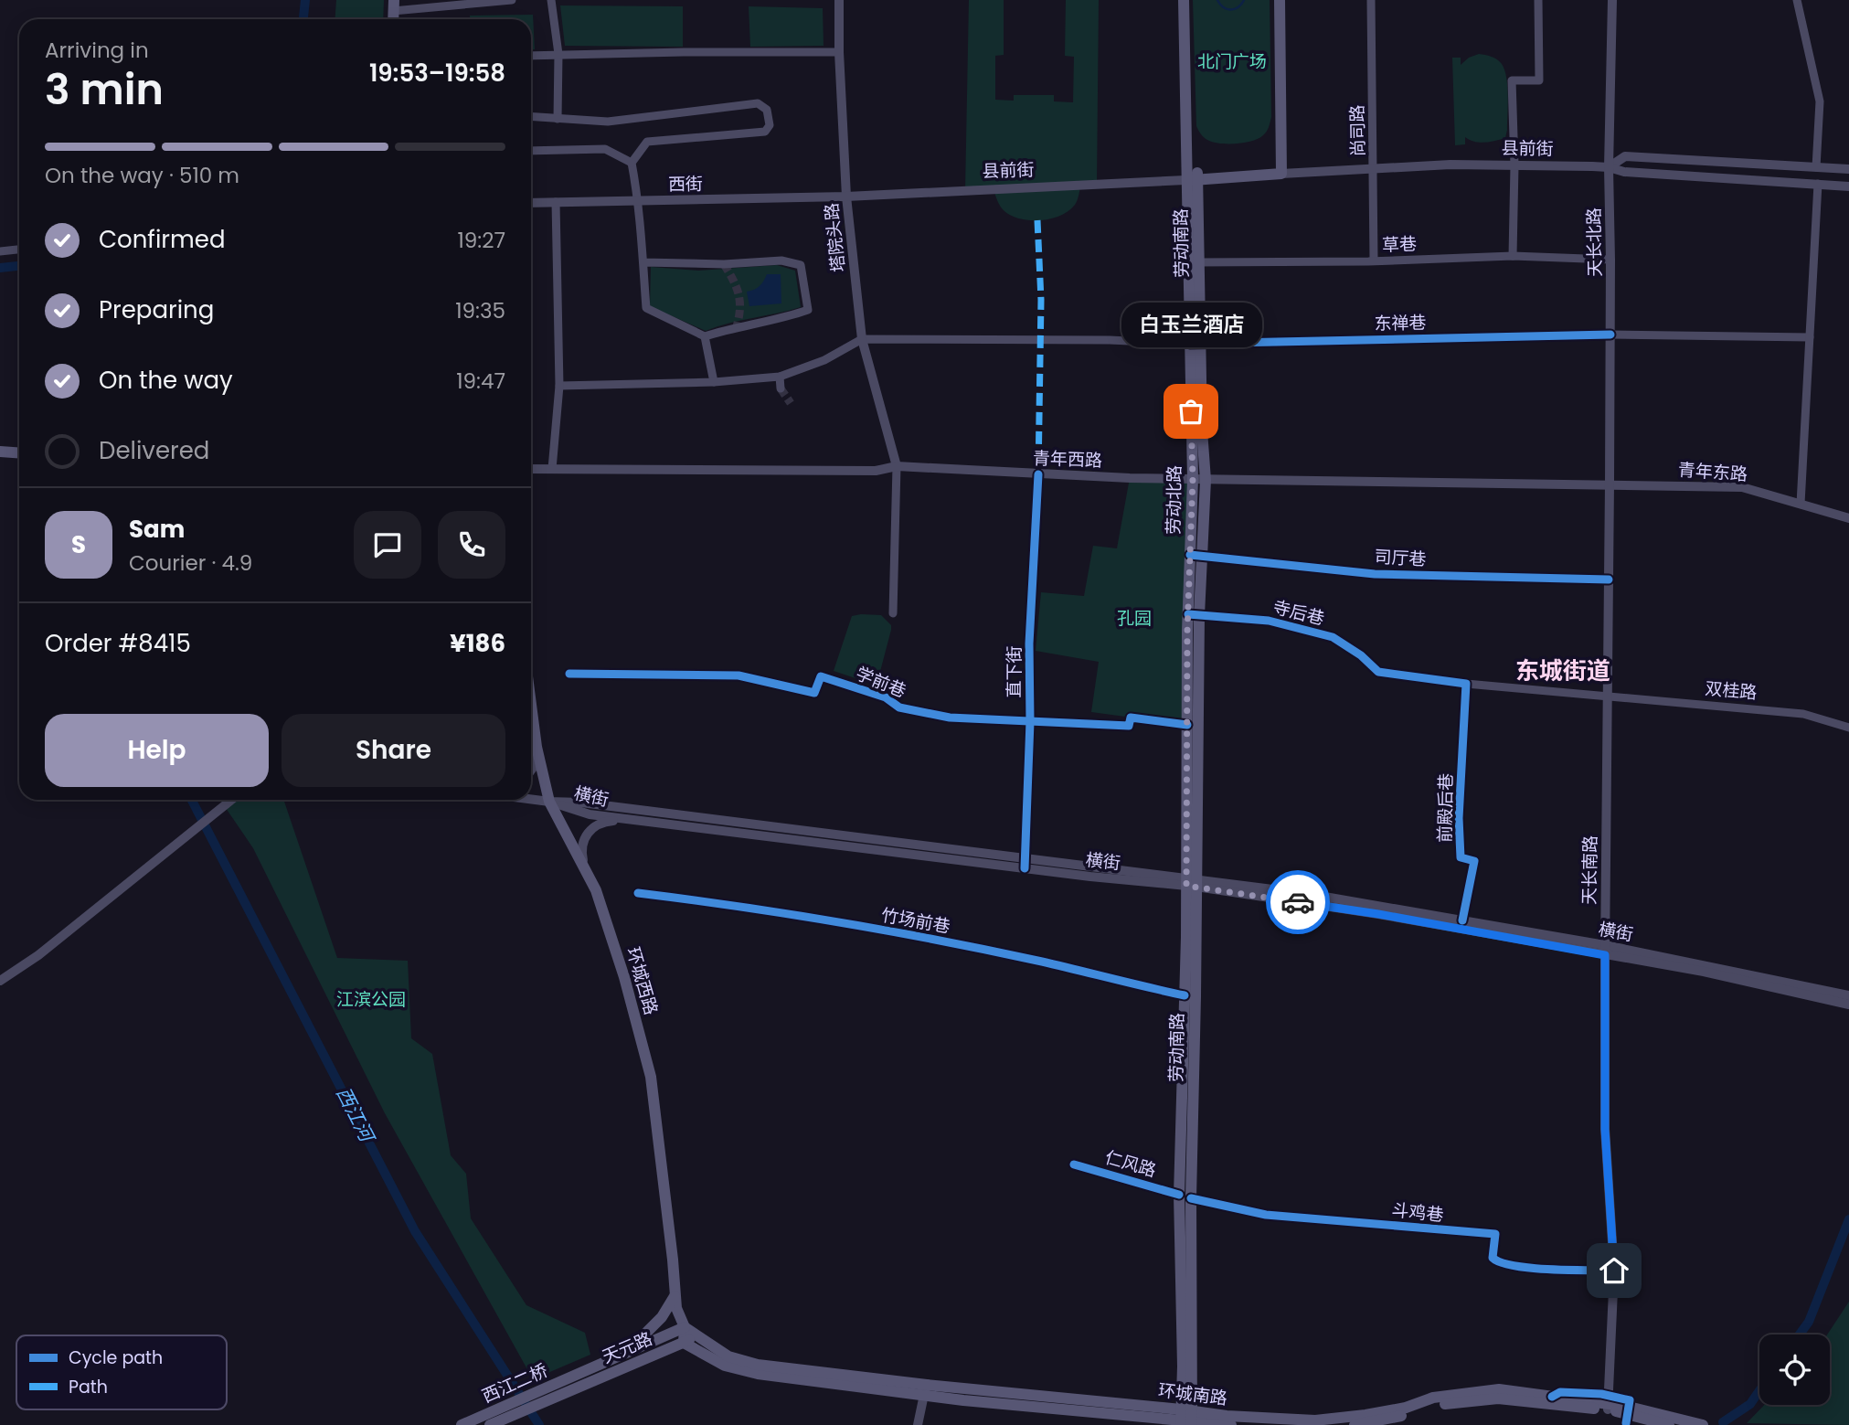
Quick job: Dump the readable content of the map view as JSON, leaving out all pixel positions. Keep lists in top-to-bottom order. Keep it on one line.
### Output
{"streets":{"main road":["县前街","劳动南路","劳动北路","环城西路","天元路","西江二桥","环城南路"],"street":["尚司路","西街","塔院头路","天长北路","草巷","青年西路","青年东路","双桂路","横街","天长南路"],"cycle path":["东禅巷","司厅巷","寺后巷","直下街","学前巷","竹场前巷","仁风路","斗鸡巷"]},"crossings":[["尚司路","县前街"],["尚司路","草巷"],["县前街","西街"],["县前街","塔院头路"],["县前街","天长北路"],["县前街","劳动北路"],["西街","塔院头路"],["塔院头路","青年西路"],["天长北路","草巷"],["天长北路","青年西路"],["天长北路","青年东路"],["天长北路","天长南路"],["劳动南路","草巷"],["劳动南路","青年西路"],["劳动南路","劳动北路"],["劳动南路","横街"],["劳动南路","环城南路"],["草巷","劳动北路"],["青年西路","青年东路"],["青年西路","劳动北路"],["青年西路","天长南路"],["青年东路","天长南路"],["劳动北路","横街"],["双桂路","天长南路"],["横街","天长南路"],["横街","环城西路"],["天长南路","环城南路"],["环城西路","天元路"],["环城西路","环城南路"],["天元路","西江二桥"],["天元路","环城南路"]],"districts":["东城街道"],"water":["西江河"],"parks":["北门广场","孔园","江滨公园"],"places":["白玉兰酒店"],"legend":["Cycle path","Path"],"page":{"heading":["3 min","Arriving in","19:53–19:58"],"panel":["Sam","Courier · 4.9","Order #8415","¥186"],"bar":"On the way · 510 m","list":[["Confirmed","19:27"],["Preparing","19:35"],["On the way","19:47"],"Delivered"],"bubble":"白玉兰酒店","round":"S","buttons":["Help","Share"]}}
